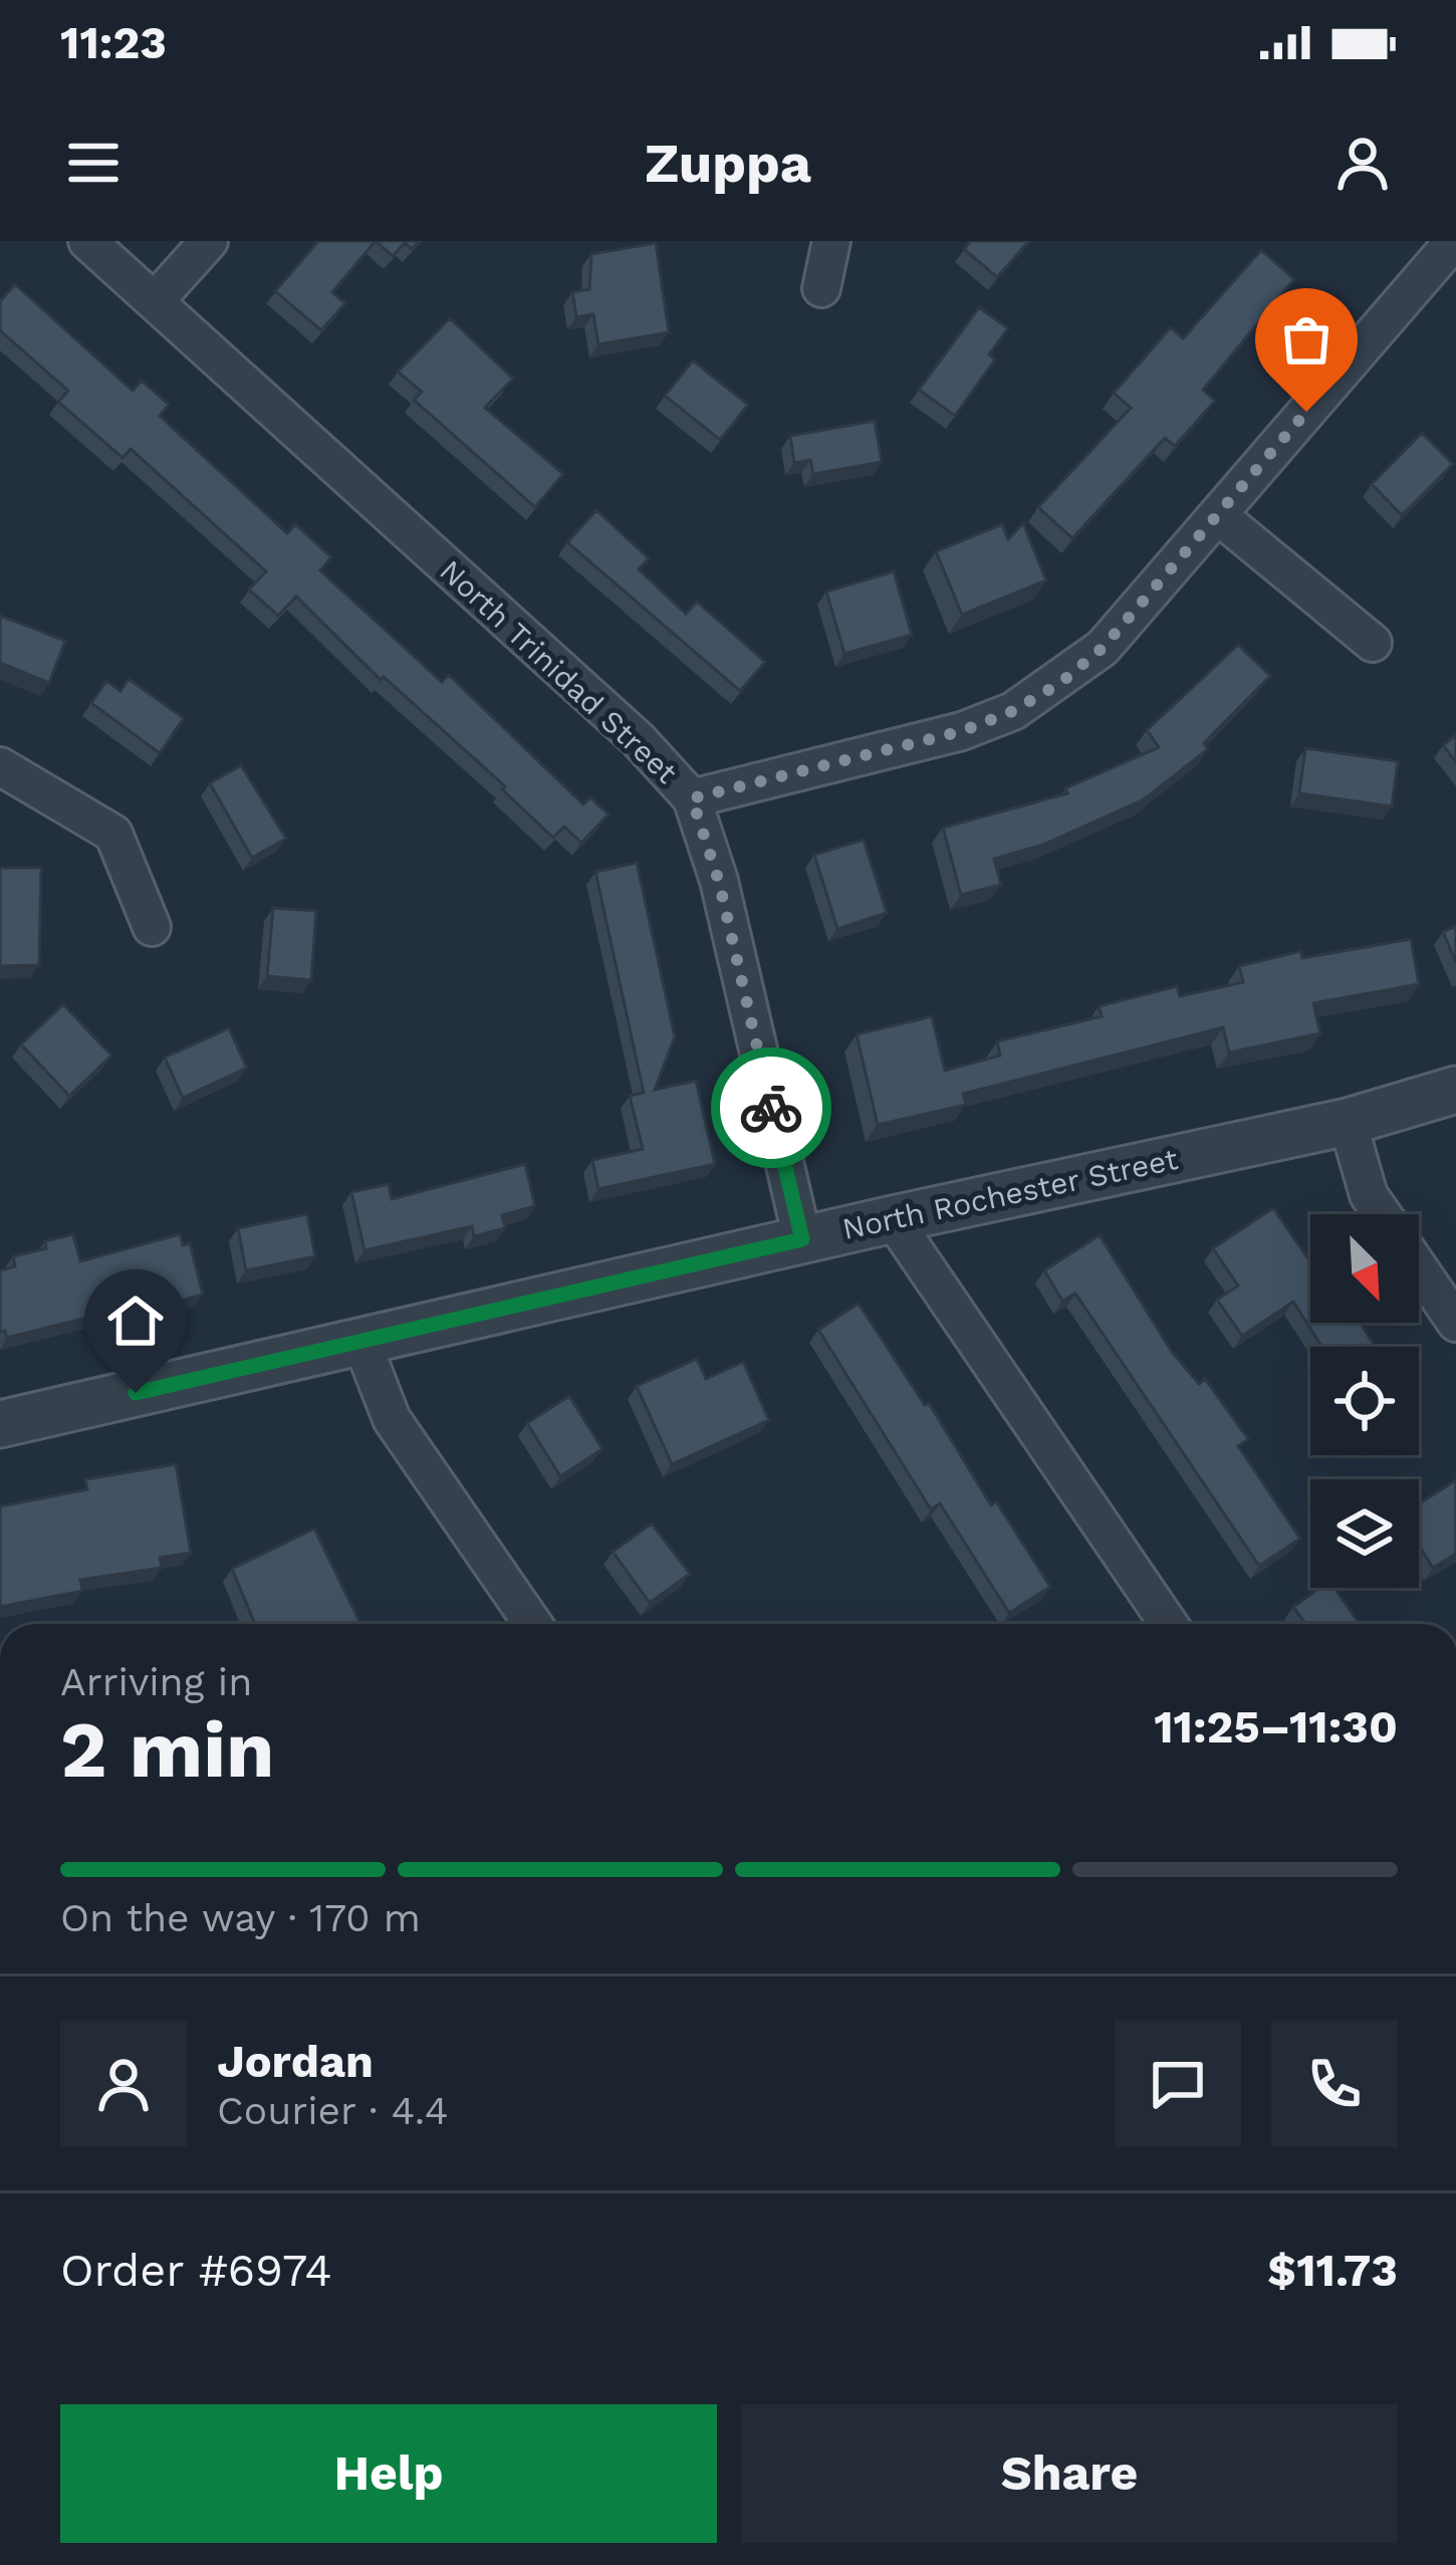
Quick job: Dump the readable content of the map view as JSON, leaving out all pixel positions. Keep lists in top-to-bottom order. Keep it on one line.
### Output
{"streets":{"street":["North Trinidad Street","North Rochester Street"]},"crossings":[["North Trinidad Street","North Rochester Street"]],"north":"bottom right","page":{"status":"11:23","header":"Zuppa","heading":["2 min","Arriving in","11:25–11:30"],"panel":["Jordan","Courier · 4.4","Order #6974","$11.73"],"bar":"On the way · 170 m","buttons":["Help","Share"]}}
